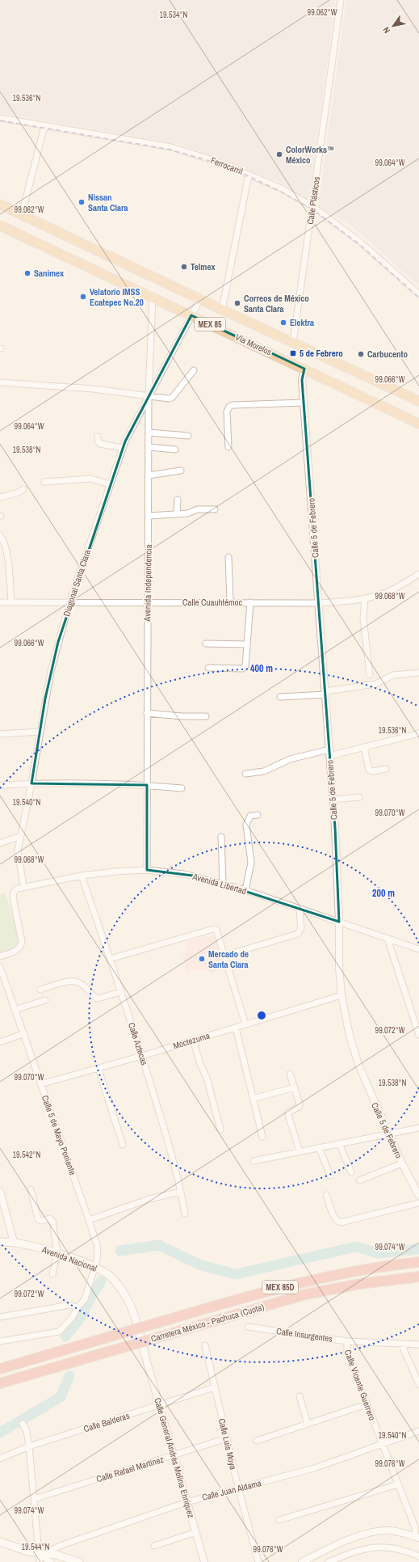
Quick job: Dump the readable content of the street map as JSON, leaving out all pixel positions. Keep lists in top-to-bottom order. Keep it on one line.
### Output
{"streets":{"highway":["MEX 85D","Carretera México - Pachuca (Cuota)"],"main road":["MEX 85","Vía Morelos","Avenida Nacional"],"street":["Ferrocarril","Calle Plásticos","Calle 5 de Febrero","Diagonal Santa Clara","Avenida Independencia","Calle Cuauhtémoc","Avenida Libertad","Moctezuma","Calle Aztecas","Calle 5 de Mayo Poniente","Calle Insurgentes","Calle Vicente Guerrero","Calle Balderas","Calle Luis Moya","Calle General Andrés Molina Enríquez","Calle Rafael Martínez","Calle Juan Aldama"]},"crossings":[["Ferrocarril","Calle Plásticos"],["Calle Plásticos","Vía Morelos"],["Vía Morelos","Calle 5 de Febrero"],["Vía Morelos","Diagonal Santa Clara"],["Vía Morelos","Avenida Independencia"],["Calle 5 de Febrero","Calle Cuauhtémoc"],["Calle 5 de Febrero","Avenida Libertad"],["Calle 5 de Febrero","Moctezuma"],["Diagonal Santa Clara","Avenida Independencia"],["Diagonal Santa Clara","Calle Cuauhtémoc"],["Diagonal Santa Clara","Avenida Libertad"],["Avenida Independencia","Calle Cuauhtémoc"],["Avenida Independencia","Avenida Libertad"],["Avenida Libertad","Calle Aztecas"],["Moctezuma","Calle Aztecas"],["Moctezuma","Calle 5 de Mayo Poniente"],["Calle 5 de Mayo Poniente","Avenida Nacional"],["Avenida Nacional","Calle General Andrés Molina Enríquez"],["Calle Insurgentes","Calle Vicente Guerrero"],["Calle Vicente Guerrero","Calle Juan Aldama"],["Calle Balderas","Calle Luis Moya"],["Calle Balderas","Calle General Andrés Molina Enríquez"],["Calle Luis Moya","Calle Rafael Martínez"],["Calle Luis Moya","Calle Juan Aldama"],["Calle General Andrés Molina Enríquez","Calle Rafael Martínez"],["Calle General Andrés Molina Enríquez","Calle Juan Aldama"]],"places":{"other":["ColorWorks™ México","Nissan Santa Clara","Telmex","Sanimex","Velatorio IMSS Ecatepec No.20","Correos de México Santa Clara","Elektra","Carbucento","Mercado de Santa Clara"],"transit":["5 de Febrero"]},"north":"bottom left","coordinates":["99.062°W","19.534°N","19.536°N","99.064°W","99.066°W","19.538°N","99.068°W","19.540°N","99.070°W","99.072°W","19.542°N","99.074°W","99.076°W","19.544°N"],"rings":["400 m","200 m"]}
